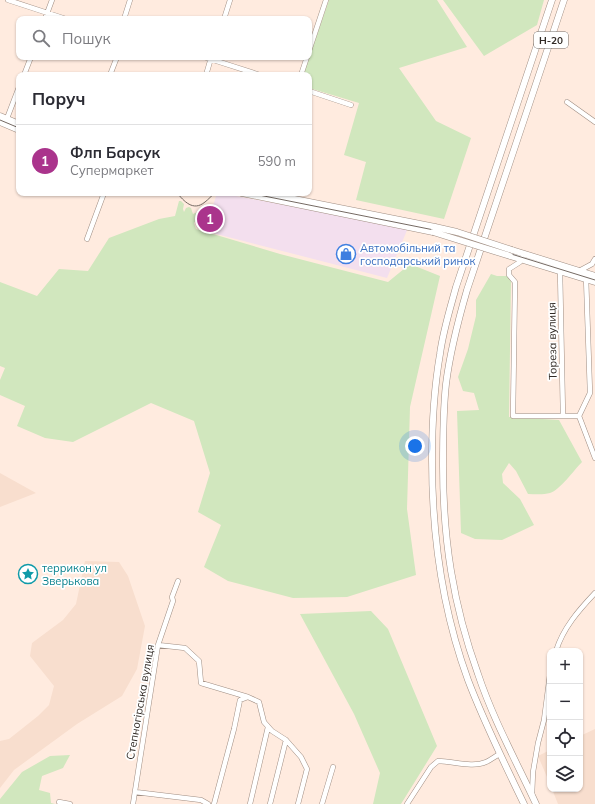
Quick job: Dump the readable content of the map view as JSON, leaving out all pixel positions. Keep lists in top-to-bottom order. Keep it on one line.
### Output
{"streets":{"main road":["Н-20"],"street":["Тореза вулиця","Степногірська вулиця"]},"places":{"shop":["Автомобільний та господарський ринок"],"place":["террикон ул Зверькова"]},"page":{"search":"Пошук","heading":"Поруч","list":[{"mark":"1","name":"Флп Барсук","note":"Супермаркет","value":"590 m"}],"pins":"1","map_buttons":["+","−"]}}
